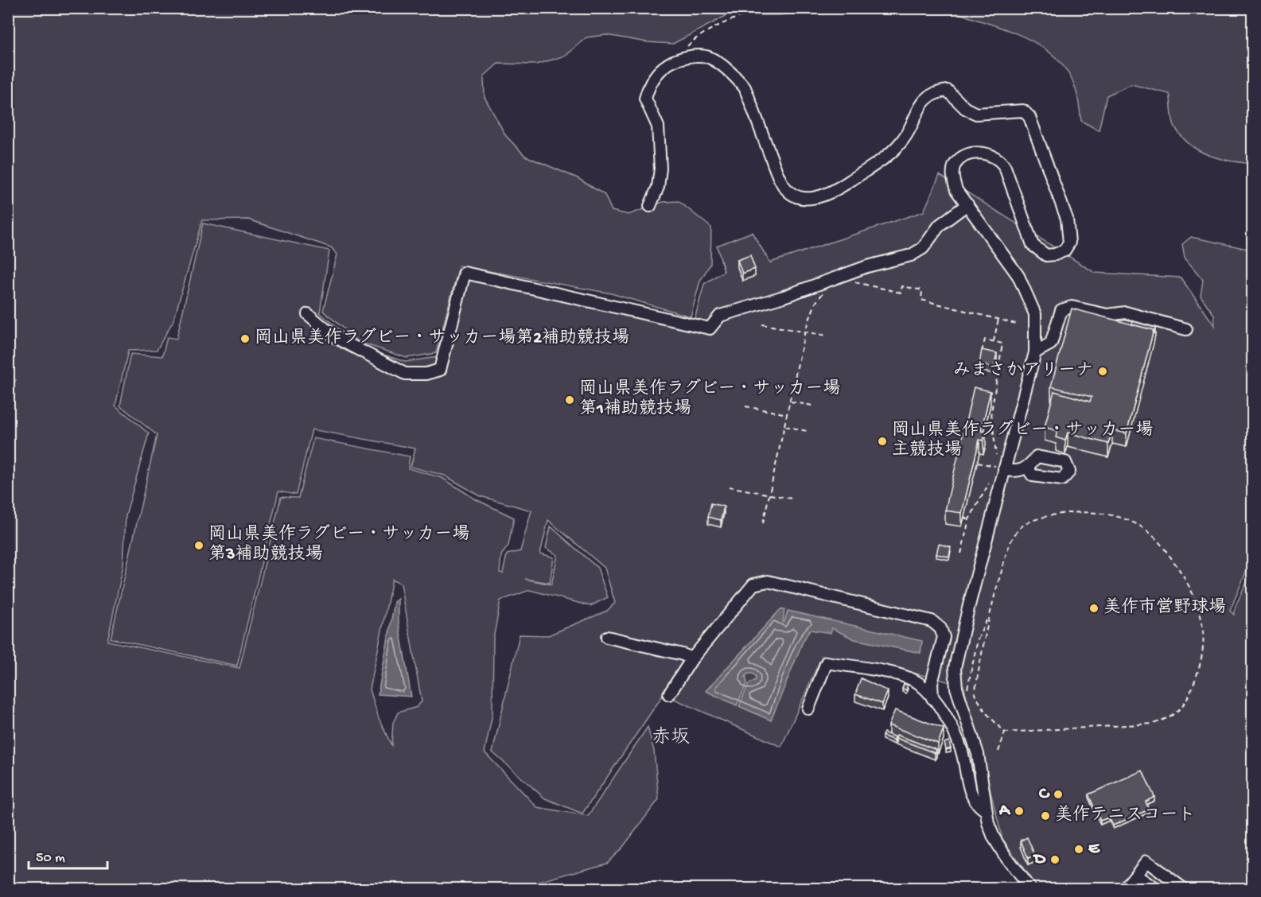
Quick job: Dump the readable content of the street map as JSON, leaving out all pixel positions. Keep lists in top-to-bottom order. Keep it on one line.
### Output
{"districts":["赤坂"],"places":["岡山県美作ラグビー・サッカー場第2補助競技場","みまさかアリーナ","岡山県美作ラグビー・サッカー場 第1補助競技場","岡山県美作ラグビー・サッカー場 主競技場","岡山県美作ラグビー・サッカー場 第3補助競技場","美作市営野球場","C","A","美作テニスコート","E","D"],"scale_bar":"50 m"}
